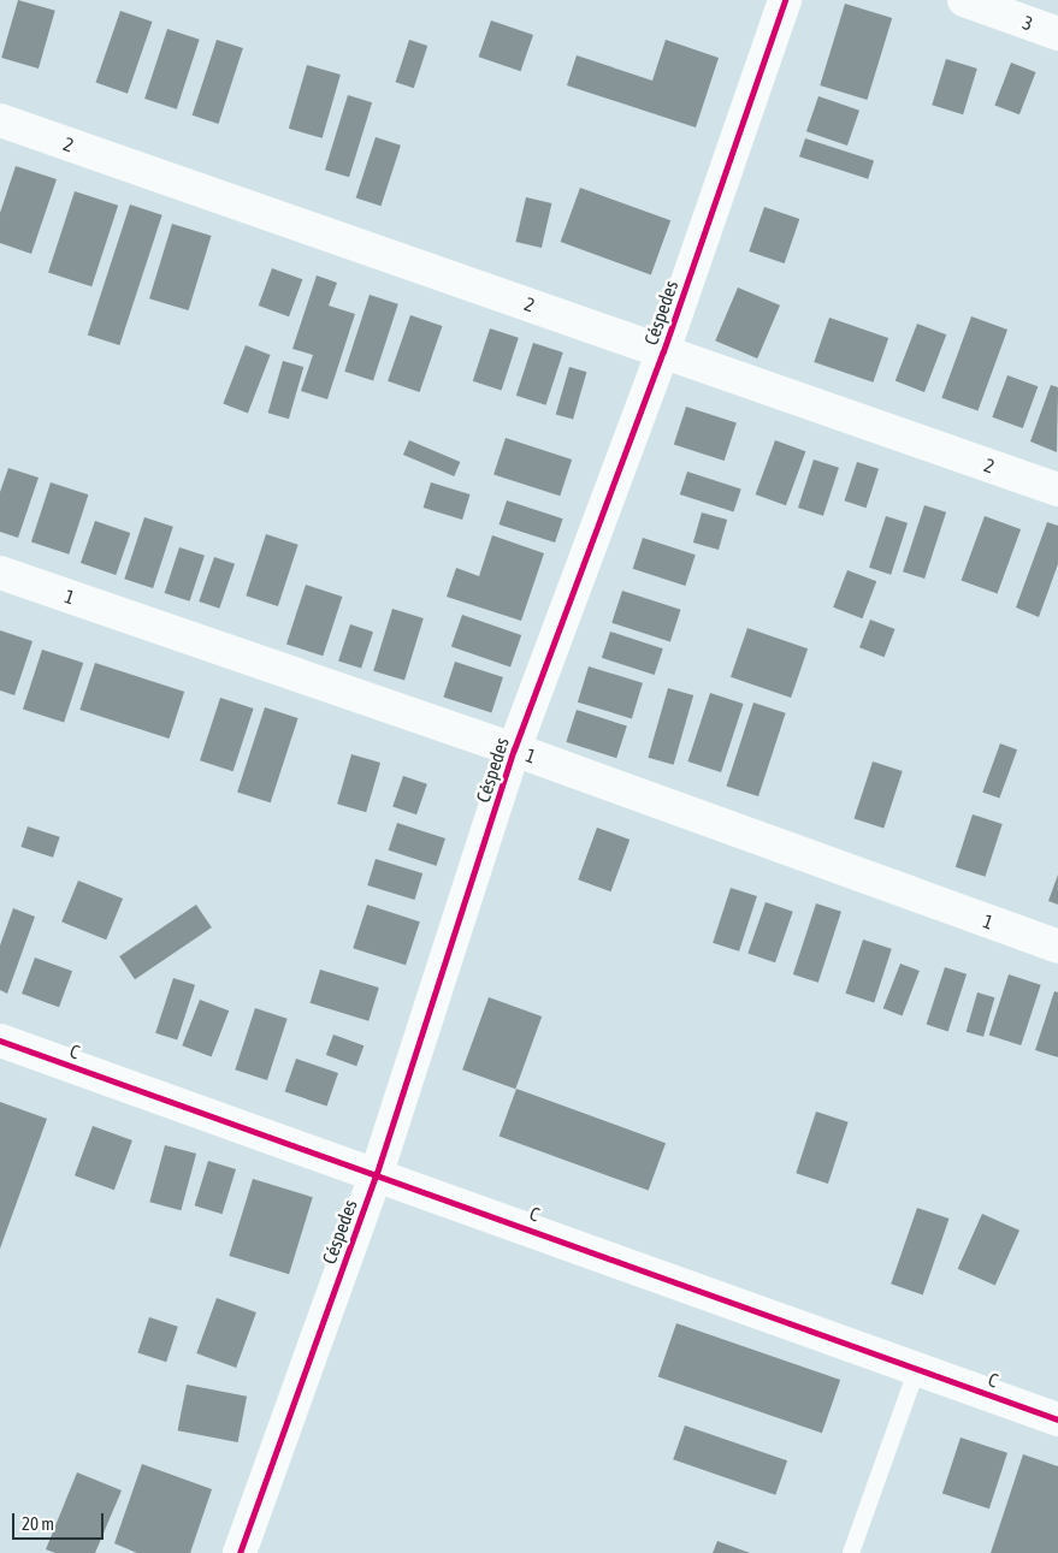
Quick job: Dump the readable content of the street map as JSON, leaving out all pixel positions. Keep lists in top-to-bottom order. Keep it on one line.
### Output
{"streets":{"street":["3","2","Céspedes","1","C"]},"crossings":[["2","Céspedes"],["Céspedes","1"],["Céspedes","C"]],"scale_bar":"20 m"}
